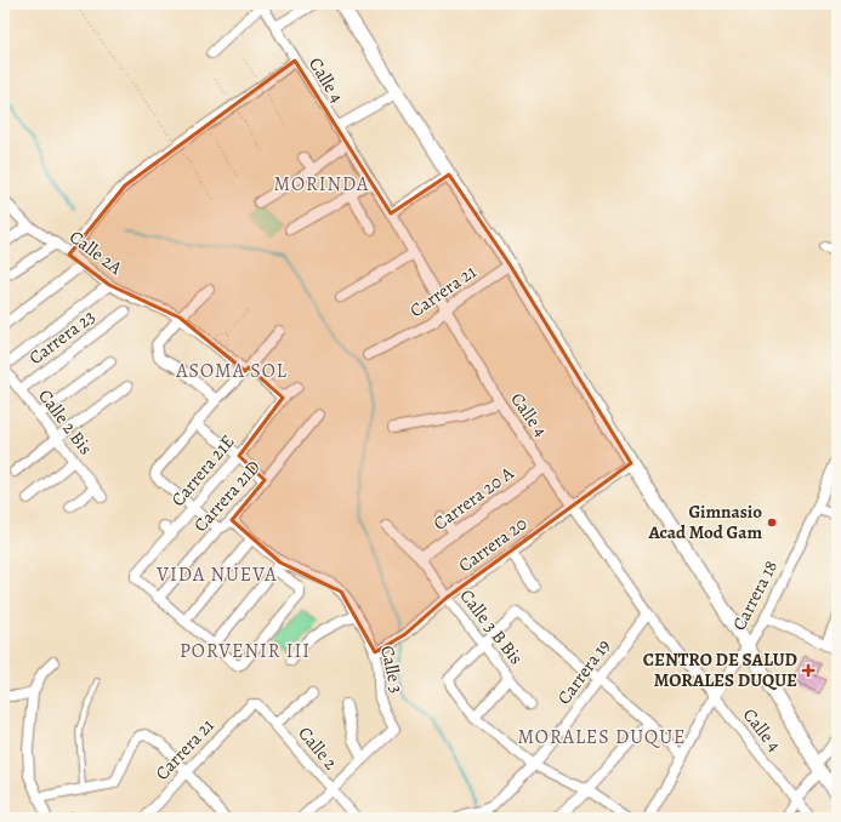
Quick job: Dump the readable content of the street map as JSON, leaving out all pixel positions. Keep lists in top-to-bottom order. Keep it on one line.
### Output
{"streets":{"street":["Calle 4","Calle 2A","Carrera 21","Carrera 23","Calle 2 Bis","Carrera 21E","Carrera 21D","Carrera 20 A","Carrera 20","Carrera 18","Calle 3 B Bis","Calle 3","Carrera 19","Calle 2"]},"crossings":[["Calle 4","Carrera 21"],["Calle 4","Carrera 20 A"],["Calle 4","Carrera 20"],["Calle 4","Carrera 18"],["Calle 4","Carrera 19"],["Calle 2A","Carrera 21E"],["Carrera 21","Calle 2"],["Carrera 23","Calle 2 Bis"],["Carrera 21E","Carrera 21D"],["Carrera 20 A","Calle 3 B Bis"],["Carrera 20","Calle 3 B Bis"],["Carrera 20","Calle 3"]],"districts":["MORINDA","ASOMA SOL","VIDA NUEVA","PORVENIR III","MORALES DUQUE"],"places":{"other":["Gimnasio Acad Mod Gam"],"health":["CENTRO DE SALUD MORALES DUQUE"]}}
